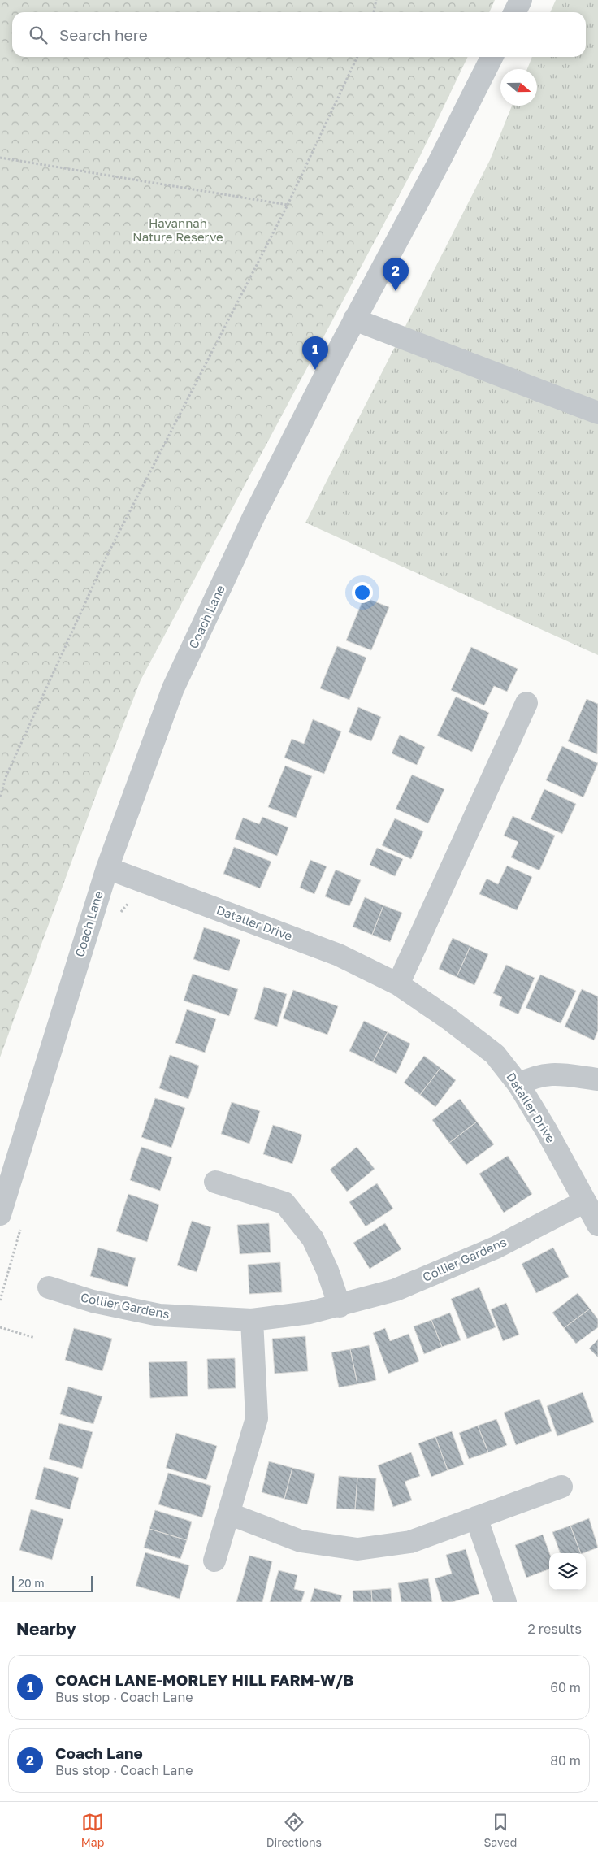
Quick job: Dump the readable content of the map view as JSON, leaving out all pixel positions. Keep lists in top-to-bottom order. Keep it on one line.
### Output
{"streets":{"street":["Coach Lane","Dataller Drive","Collier Gardens"]},"crossings":[["Coach Lane","Dataller Drive"],["Dataller Drive","Collier Gardens"]],"parks":["Havannah Nature Reserve"],"scale_bar":"20 m","north":"right","page":{"search":"Search here","pins":["2","1"],"scale":"20 m","heading":["Nearby","2 results"],"list":[{"mark":"1","name":"COACH LANE-MORLEY HILL FARM-W/B","note":"Bus stop · Coach Lane","value":"60 m"},{"mark":"2","name":"Coach Lane","note":"Bus stop · Coach Lane","value":"80 m"}],"nav":["Map","Directions","Saved"]}}
